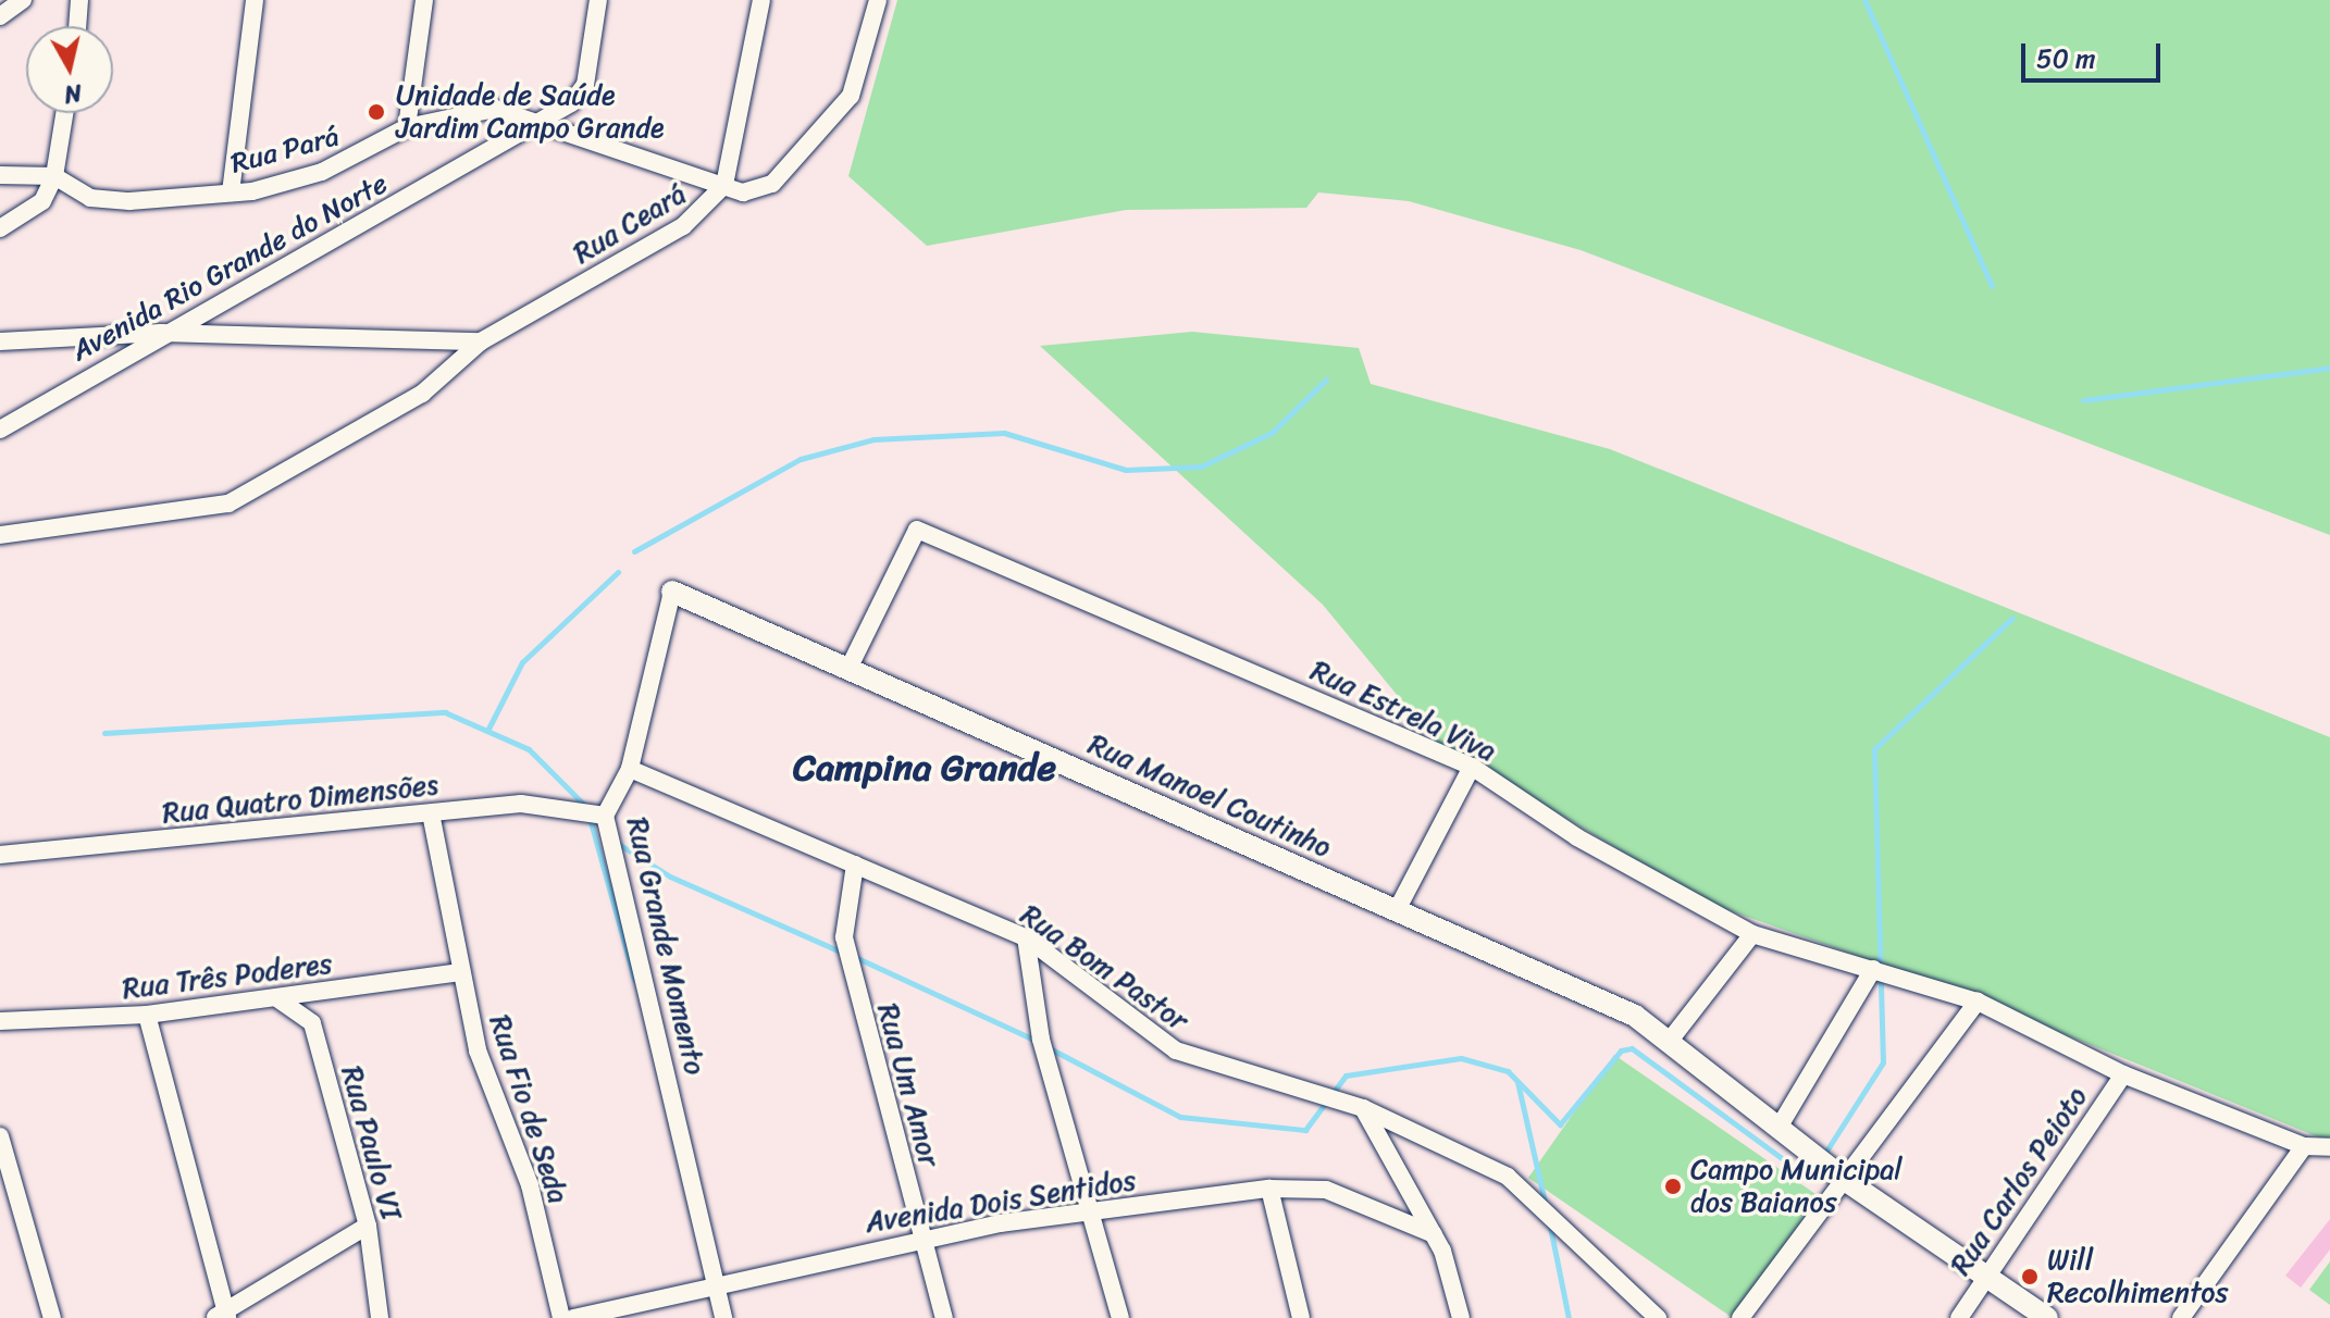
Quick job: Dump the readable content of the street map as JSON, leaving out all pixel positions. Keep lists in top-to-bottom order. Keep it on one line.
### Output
{"streets":{"street":["Rua Pará","Rua Ceará","Avenida Rio Grande do Norte","Rua Estrela Viva","Rua Manoel Coutinho","Rua Quatro Dimensões","Rua Grande Momento","Rua Bom Pastor","Rua Três Poderes","Rua Um Amor","Rua Fio de Seda","Rua Paulo VI","Rua Carlos Peioto","Avenida Dois Sentidos"]},"crossings":[["Rua Pará","Rua Ceará"],["Rua Pará","Avenida Rio Grande do Norte"],["Rua Estrela Viva","Rua Manoel Coutinho"],["Rua Estrela Viva","Rua Carlos Peioto"],["Rua Manoel Coutinho","Rua Grande Momento"],["Rua Manoel Coutinho","Rua Carlos Peioto"],["Rua Quatro Dimensões","Rua Grande Momento"],["Rua Quatro Dimensões","Rua Fio de Seda"],["Rua Grande Momento","Rua Bom Pastor"],["Rua Grande Momento","Avenida Dois Sentidos"],["Rua Bom Pastor","Rua Um Amor"],["Rua Três Poderes","Rua Fio de Seda"],["Rua Três Poderes","Rua Paulo VI"],["Rua Um Amor","Avenida Dois Sentidos"]],"districts":["Campina Grande"],"places":["Unidade de Saúde Jardim Campo Grande","Campo Municipal dos Baianos","Will Recolhimentos"],"scale_bar":"50 m","north":"bottom"}
